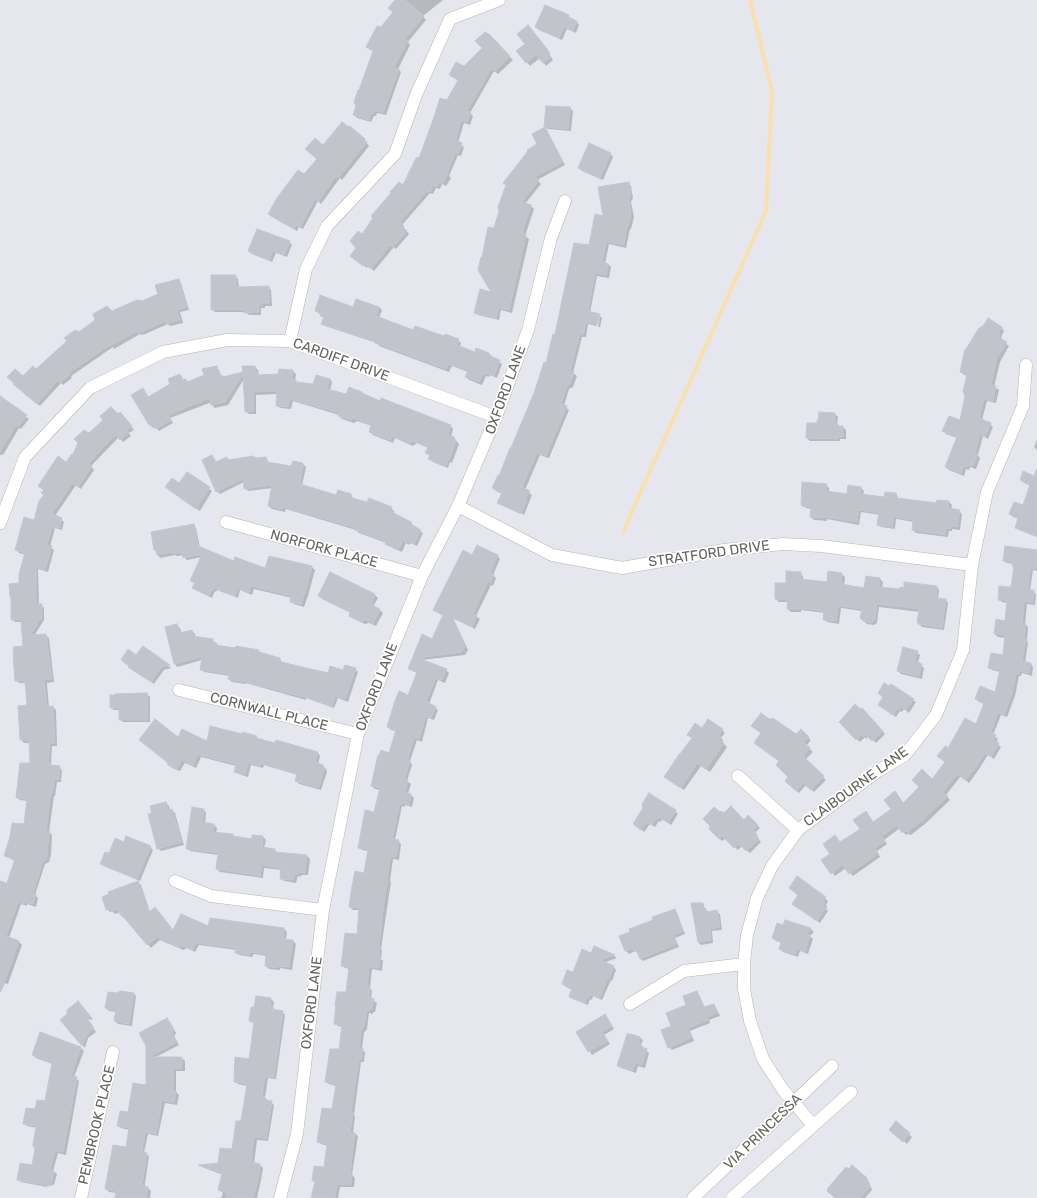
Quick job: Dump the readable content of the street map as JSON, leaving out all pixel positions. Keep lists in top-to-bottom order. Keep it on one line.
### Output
{"streets":{"street":["CARDIFF DRIVE","OXFORD LANE","NORFORK PLACE","STRATFORD DRIVE","CORNWALL PLACE","CLAIBOURNE LANE","PEMBROOK PLACE","VIA PRINCESSA"]},"crossings":[["CARDIFF DRIVE","OXFORD LANE"],["OXFORD LANE","NORFORK PLACE"],["OXFORD LANE","STRATFORD DRIVE"],["OXFORD LANE","CORNWALL PLACE"],["STRATFORD DRIVE","CLAIBOURNE LANE"],["CLAIBOURNE LANE","VIA PRINCESSA"]]}
